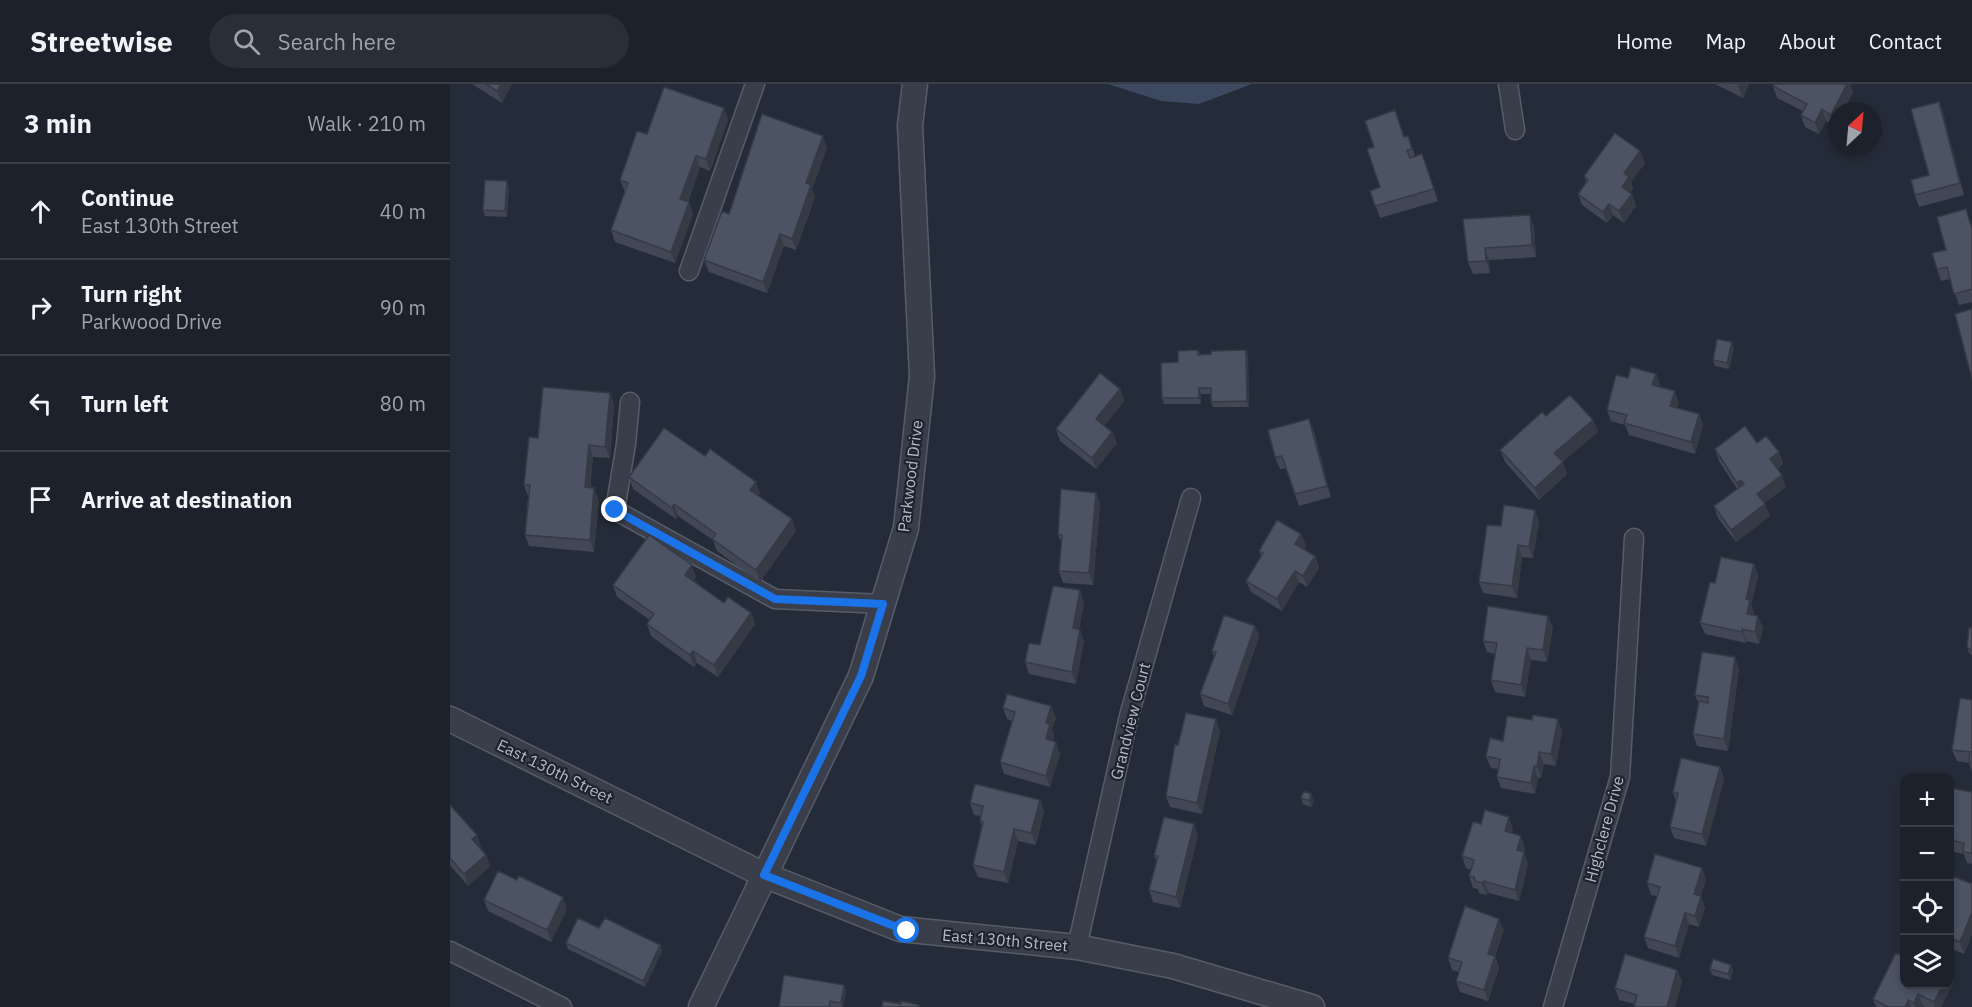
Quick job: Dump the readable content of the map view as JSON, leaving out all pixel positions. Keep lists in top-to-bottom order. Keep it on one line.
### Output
{"streets":{"street":["Parkwood Drive","Grandview Court","East 130th Street","Highclere Drive"]},"crossings":[["Parkwood Drive","East 130th Street"],["Grandview Court","East 130th Street"]],"north":"top right","page":{"header":"Streetwise","search":"Search here","nav":["Home","Map","About","Contact"],"heading":["3 min","Walk · 210 m"],"list":[["Continue","East 130th Street","40 m"],["Turn right","Parkwood Drive","90 m"],["Turn left","80 m"],"Arrive at destination"],"map_buttons":["+","−"]}}
